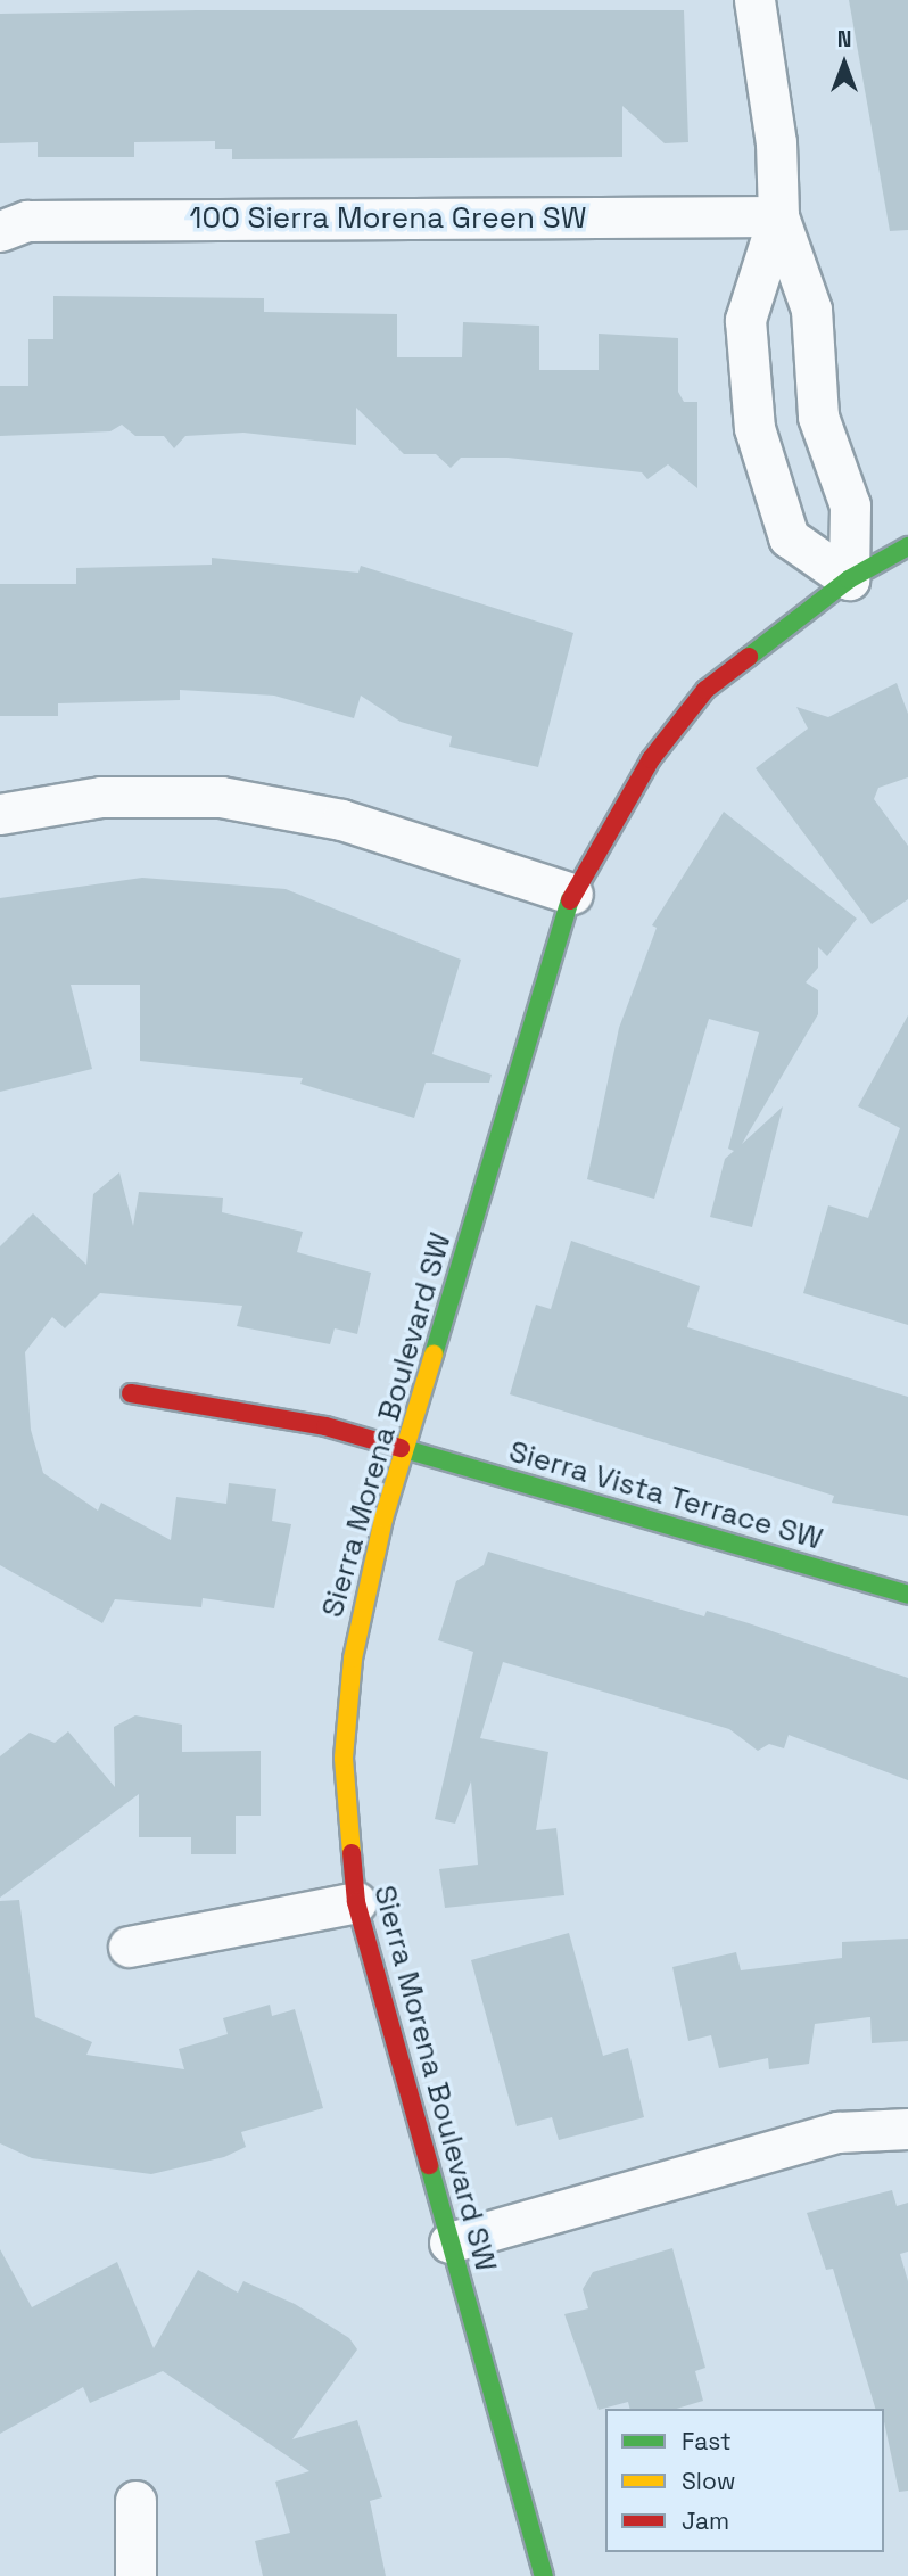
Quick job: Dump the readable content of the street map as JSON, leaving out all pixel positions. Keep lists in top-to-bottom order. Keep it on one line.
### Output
{"streets":{"street":["100 Sierra Morena Green SW","Sierra Morena Boulevard SW","Sierra Vista Terrace SW"]},"crossings":[["Sierra Morena Boulevard SW","Sierra Vista Terrace SW"]],"legend":["Fast","Slow","Jam"],"north":"top"}
